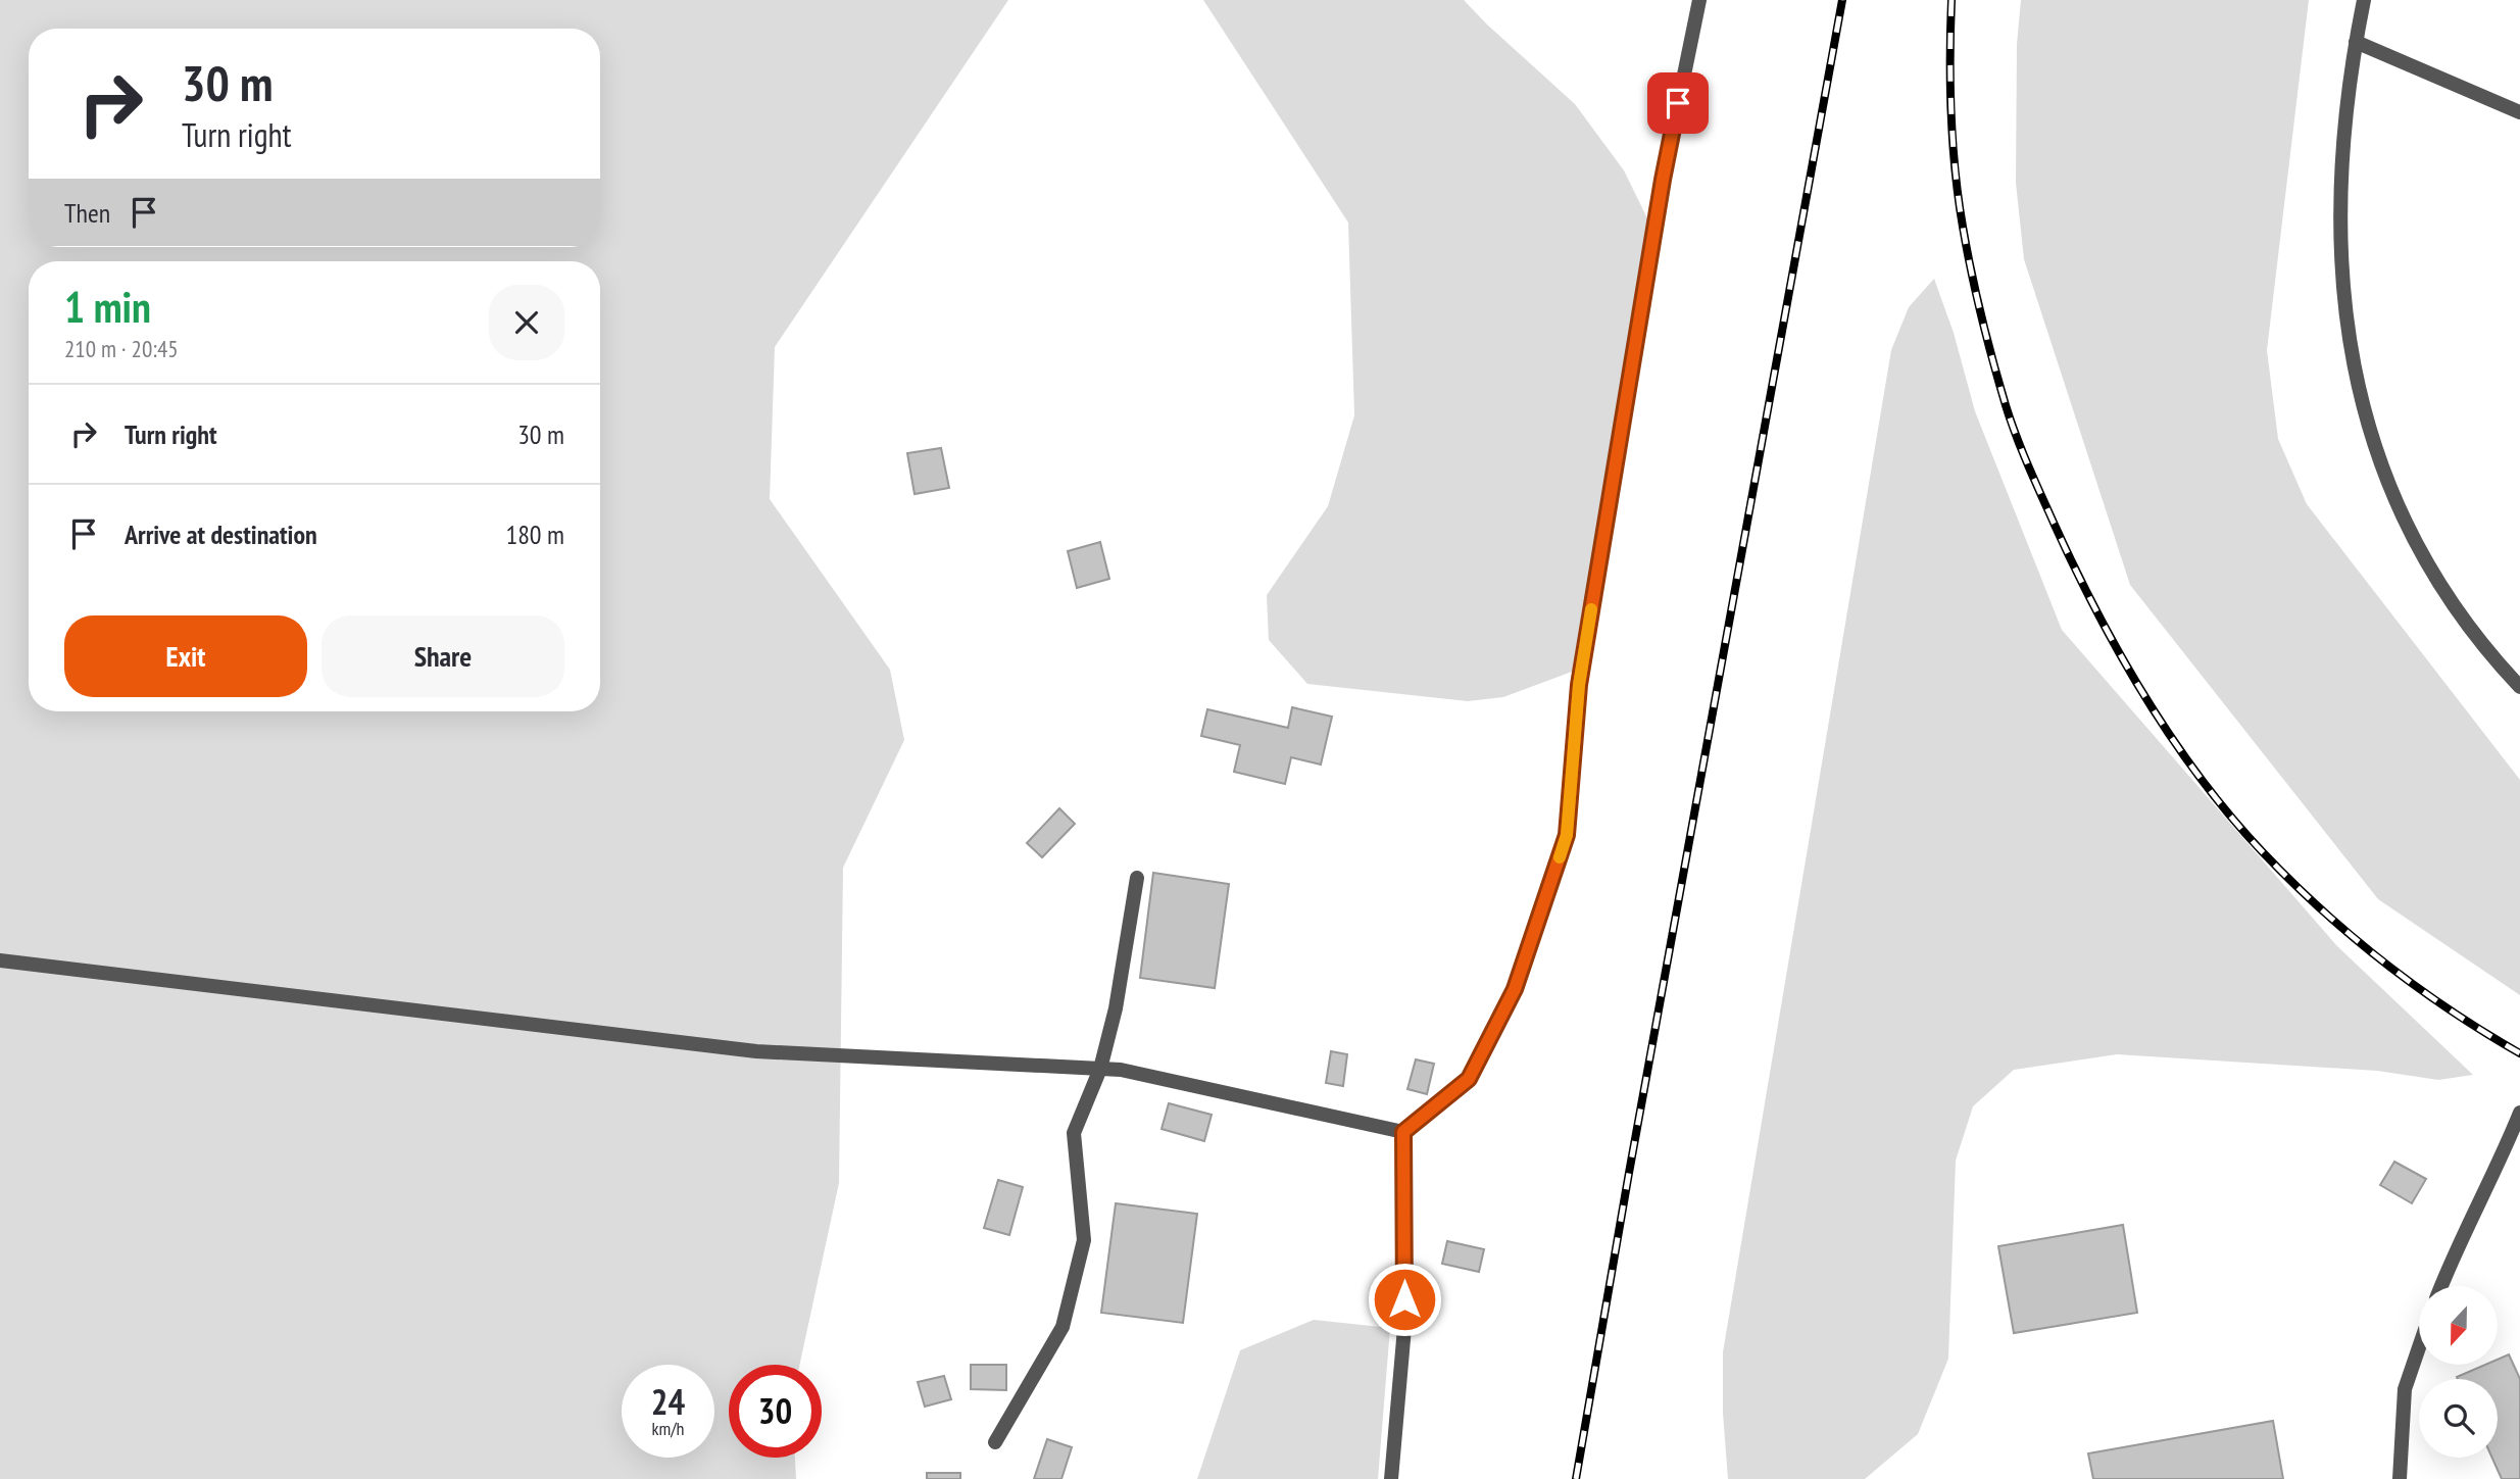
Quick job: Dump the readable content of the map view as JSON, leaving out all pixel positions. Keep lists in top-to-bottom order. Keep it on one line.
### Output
{"north":"bottom","page":{"turn":["30 m","Turn right"],"then":"Then","heading":["1 min","210 m · 20:45"],"list":[{"name":"Turn right","value":"30 m"},{"name":"Arrive at destination","value":"180 m"}],"buttons":["Exit","Share"],"speed":"24 km/h","limit":"30"}}
